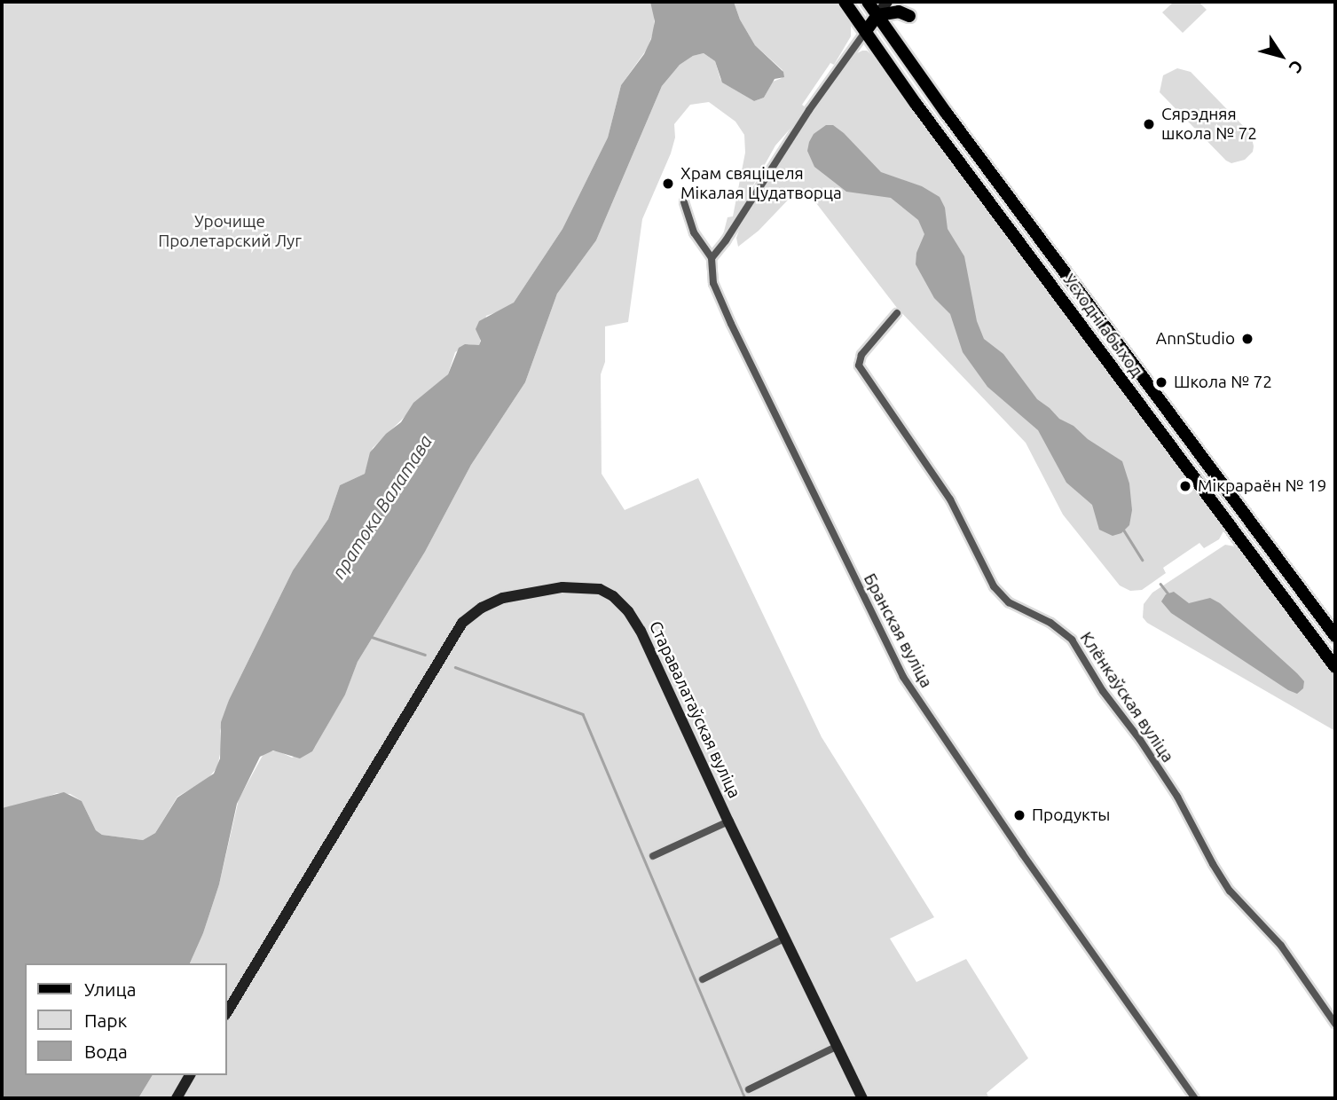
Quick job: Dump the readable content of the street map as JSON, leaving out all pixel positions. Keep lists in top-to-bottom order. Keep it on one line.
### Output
{"streets":{"main road":["Усходні абыход"],"street":["Бранская вуліца","Клёнкаўская вуліца","Старавалатаўская вуліца"]},"water":["пратока Валатава"],"parks":["Урочище Пролетарский Луг"],"places":["Сярэдняя школа № 72","Храм свяціцеля Мікалая Цудатворца","AnnStudio","Школа № 72","Мікрараён № 19","Продукты"],"legend":["Улица","Парк","Вода"],"north":"bottom right"}
